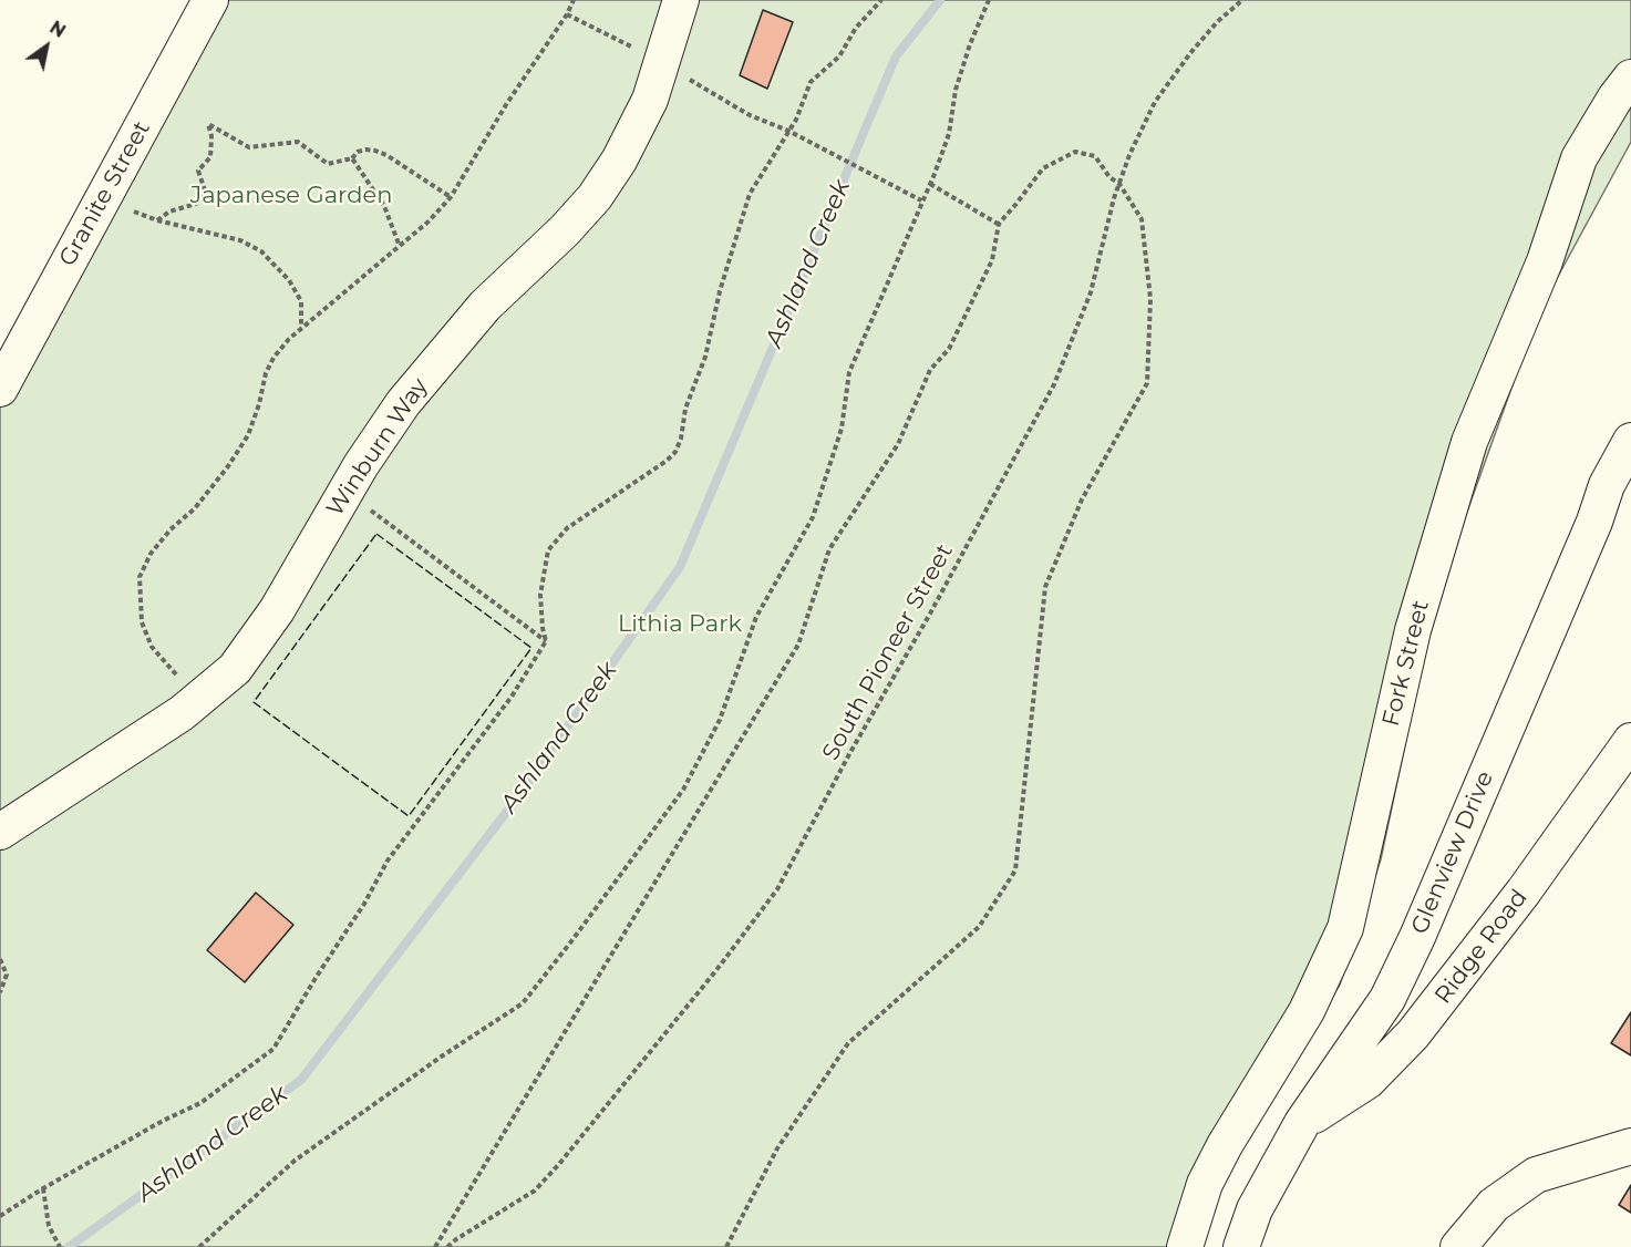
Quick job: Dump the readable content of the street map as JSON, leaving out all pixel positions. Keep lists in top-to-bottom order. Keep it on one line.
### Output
{"streets":{"street":["Granite Street","Winburn Way","Fork Street","Glenview Drive","Ridge Road"],"path":["South Pioneer Street"]},"crossings":[["Glenview Drive","Ridge Road"]],"water":["Ashland Creek"],"parks":["Japanese Garden","Lithia Park"],"north":"top right"}
